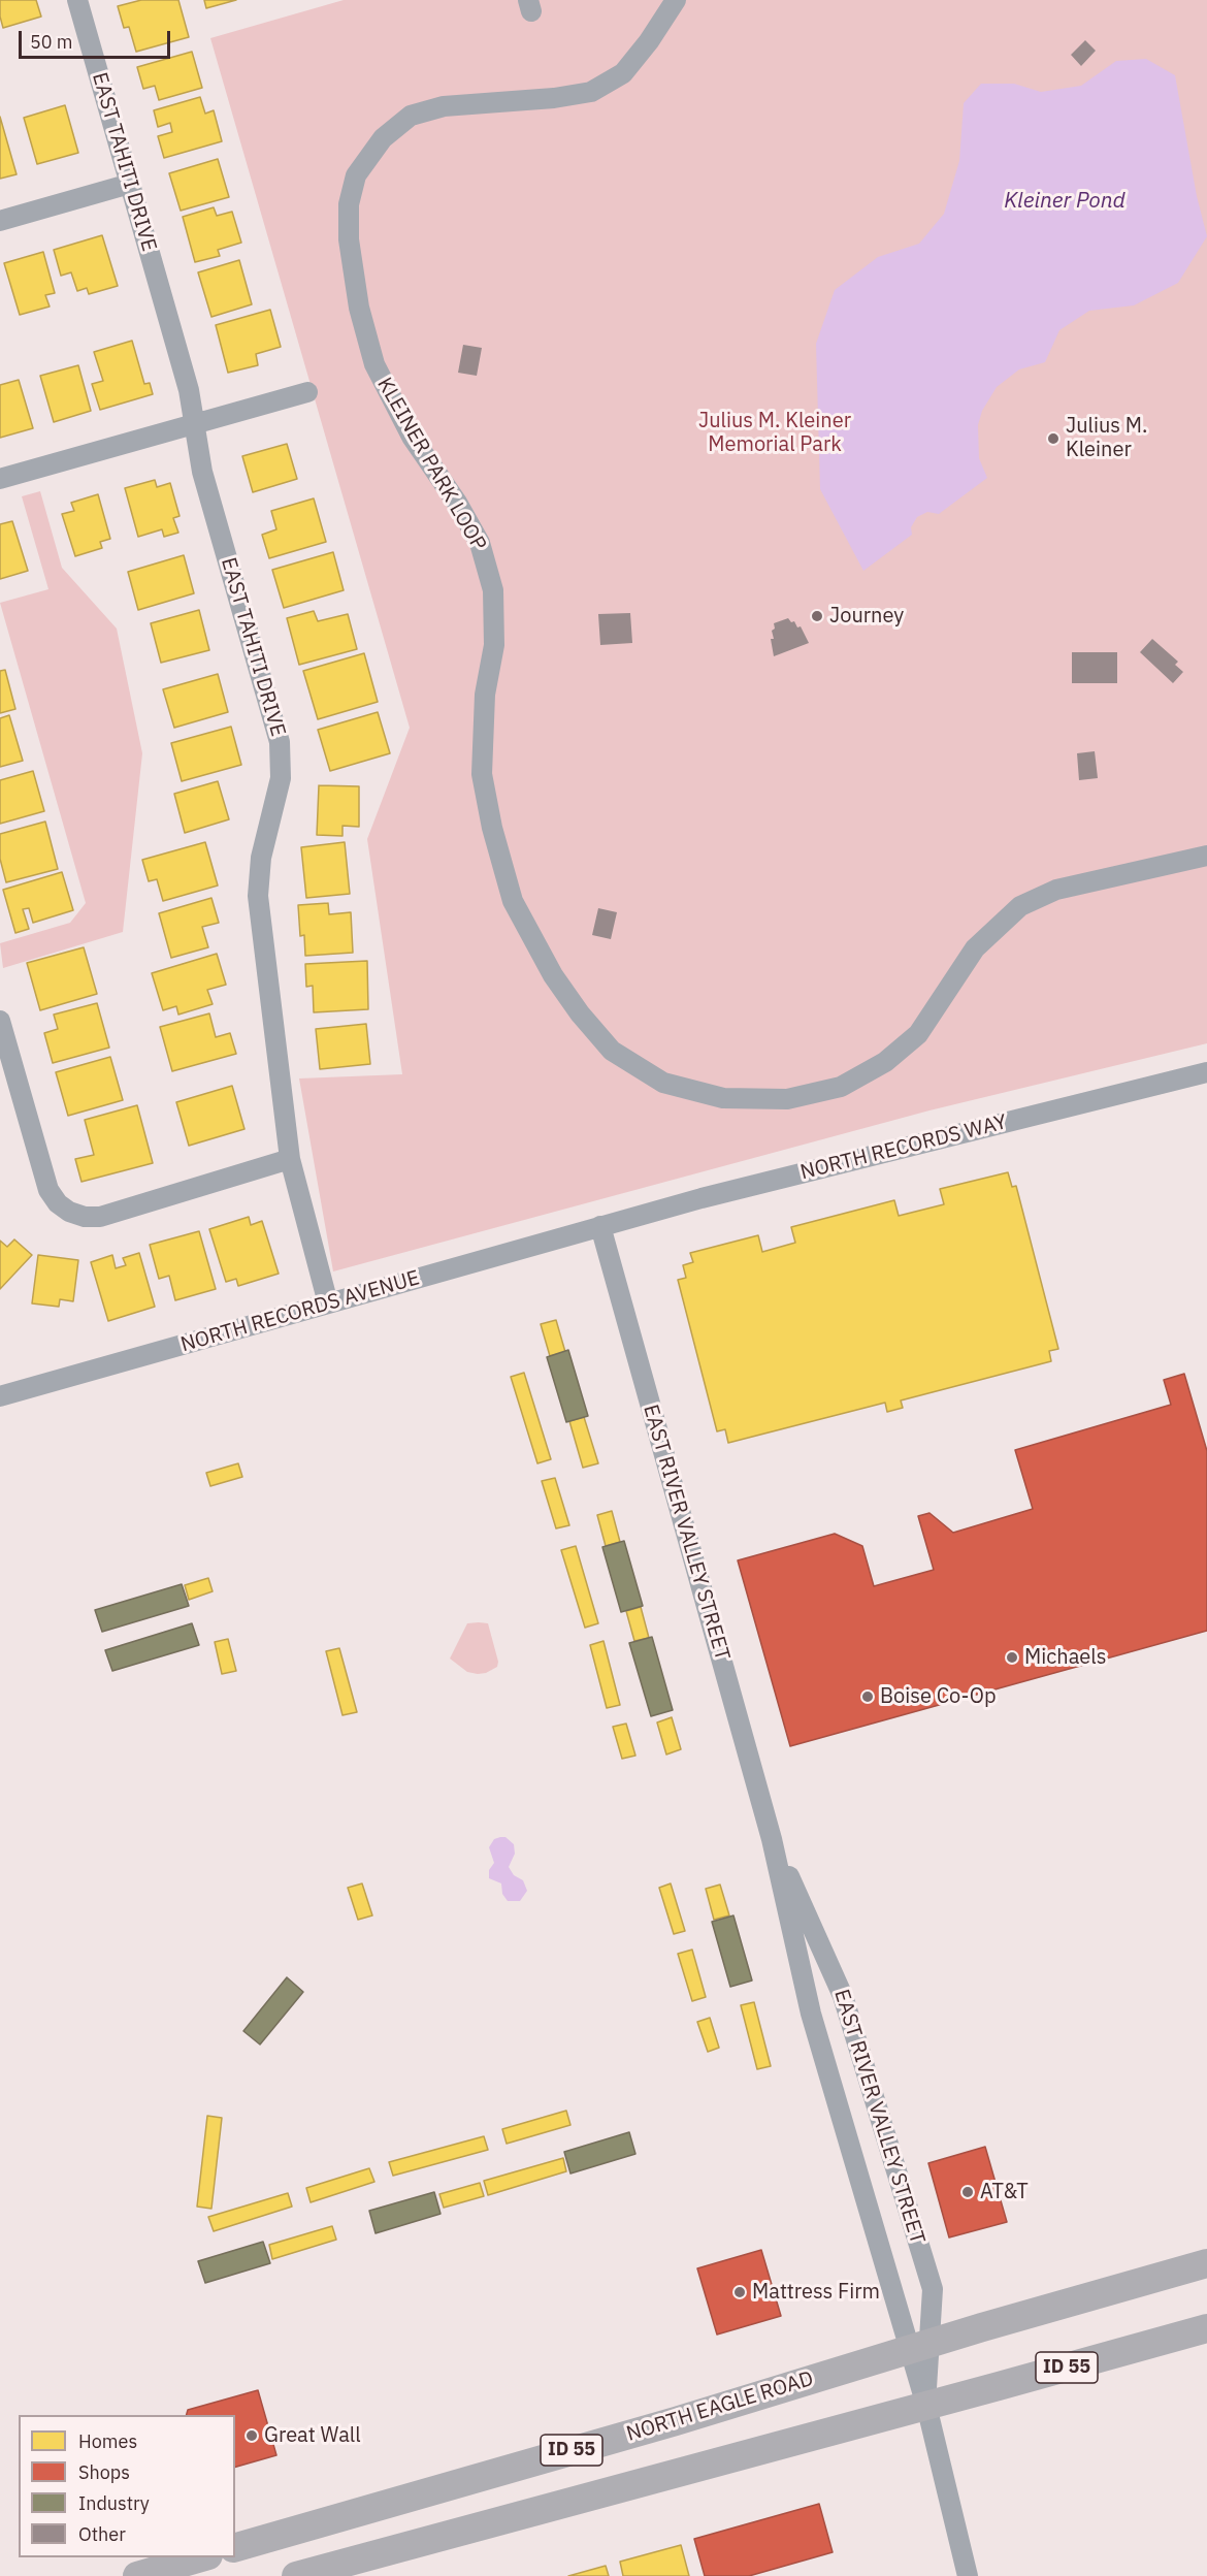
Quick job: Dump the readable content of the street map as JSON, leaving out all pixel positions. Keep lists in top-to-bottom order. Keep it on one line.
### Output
{"streets":{"highway":["ID 55","NORTH EAGLE ROAD"],"street":["EAST TAHITI DRIVE","KLEINER PARK LOOP","NORTH RECORDS WAY","NORTH RECORDS AVENUE","EAST RIVER VALLEY STREET"]},"crossings":[["EAST TAHITI DRIVE","NORTH RECORDS AVENUE"],["NORTH RECORDS WAY","NORTH RECORDS AVENUE"],["NORTH RECORDS WAY","EAST RIVER VALLEY STREET"],["NORTH RECORDS AVENUE","EAST RIVER VALLEY STREET"],["EAST RIVER VALLEY STREET","ID 55"],["EAST RIVER VALLEY STREET","NORTH EAGLE ROAD"]],"water":["Kleiner Pond"],"parks":["Julius M. Kleiner Memorial Park"],"places":["Julius M. Kleiner","Journey","Michaels","Boise Co-Op","AT&T","Mattress Firm","Great Wall"],"legend":["Homes","Shops","Industry","Other"],"scale_bar":"50 m"}
